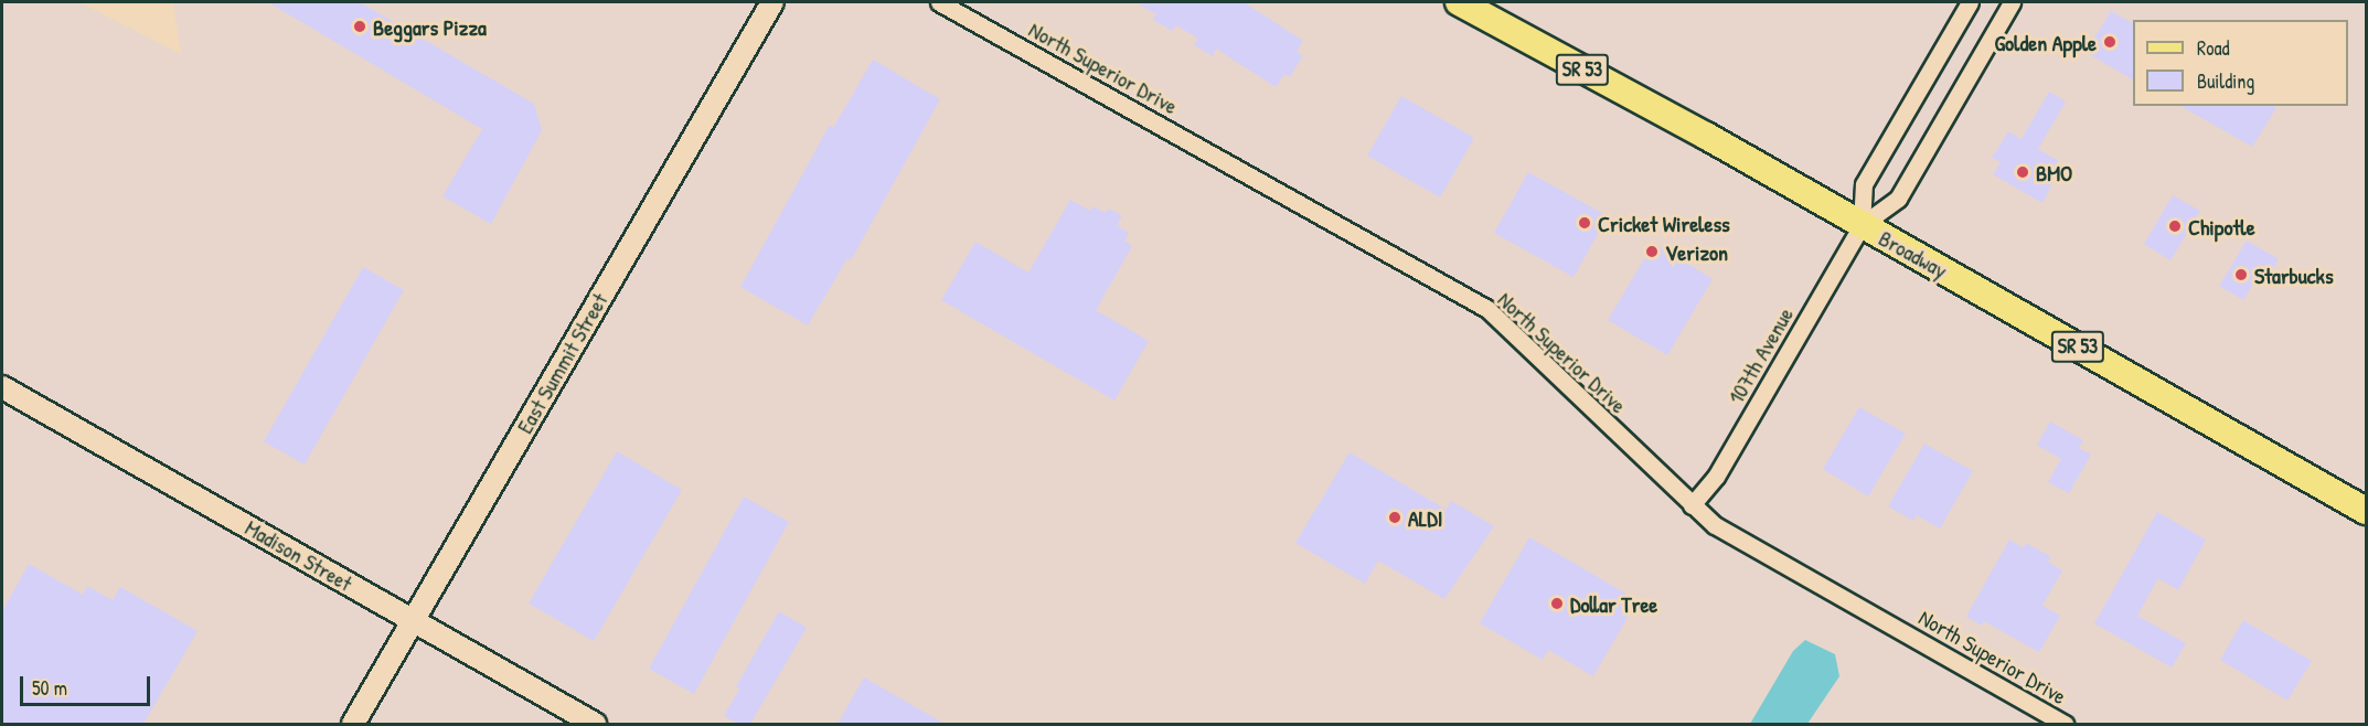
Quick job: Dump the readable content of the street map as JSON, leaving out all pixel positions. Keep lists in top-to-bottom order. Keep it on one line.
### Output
{"streets":{"main road":["SR 53","Broadway"],"street":["North Superior Drive","107th Avenue","East Summit Street","Madison Street"]},"crossings":[["North Superior Drive","107th Avenue"],["Broadway","107th Avenue"],["East Summit Street","Madison Street"]],"places":["Beggars Pizza","Golden Apple","BMO","Cricket Wireless","Chipotle","Verizon","Starbucks","ALDI","Dollar Tree"],"legend":["Road","Building"],"scale_bar":"50 m"}
